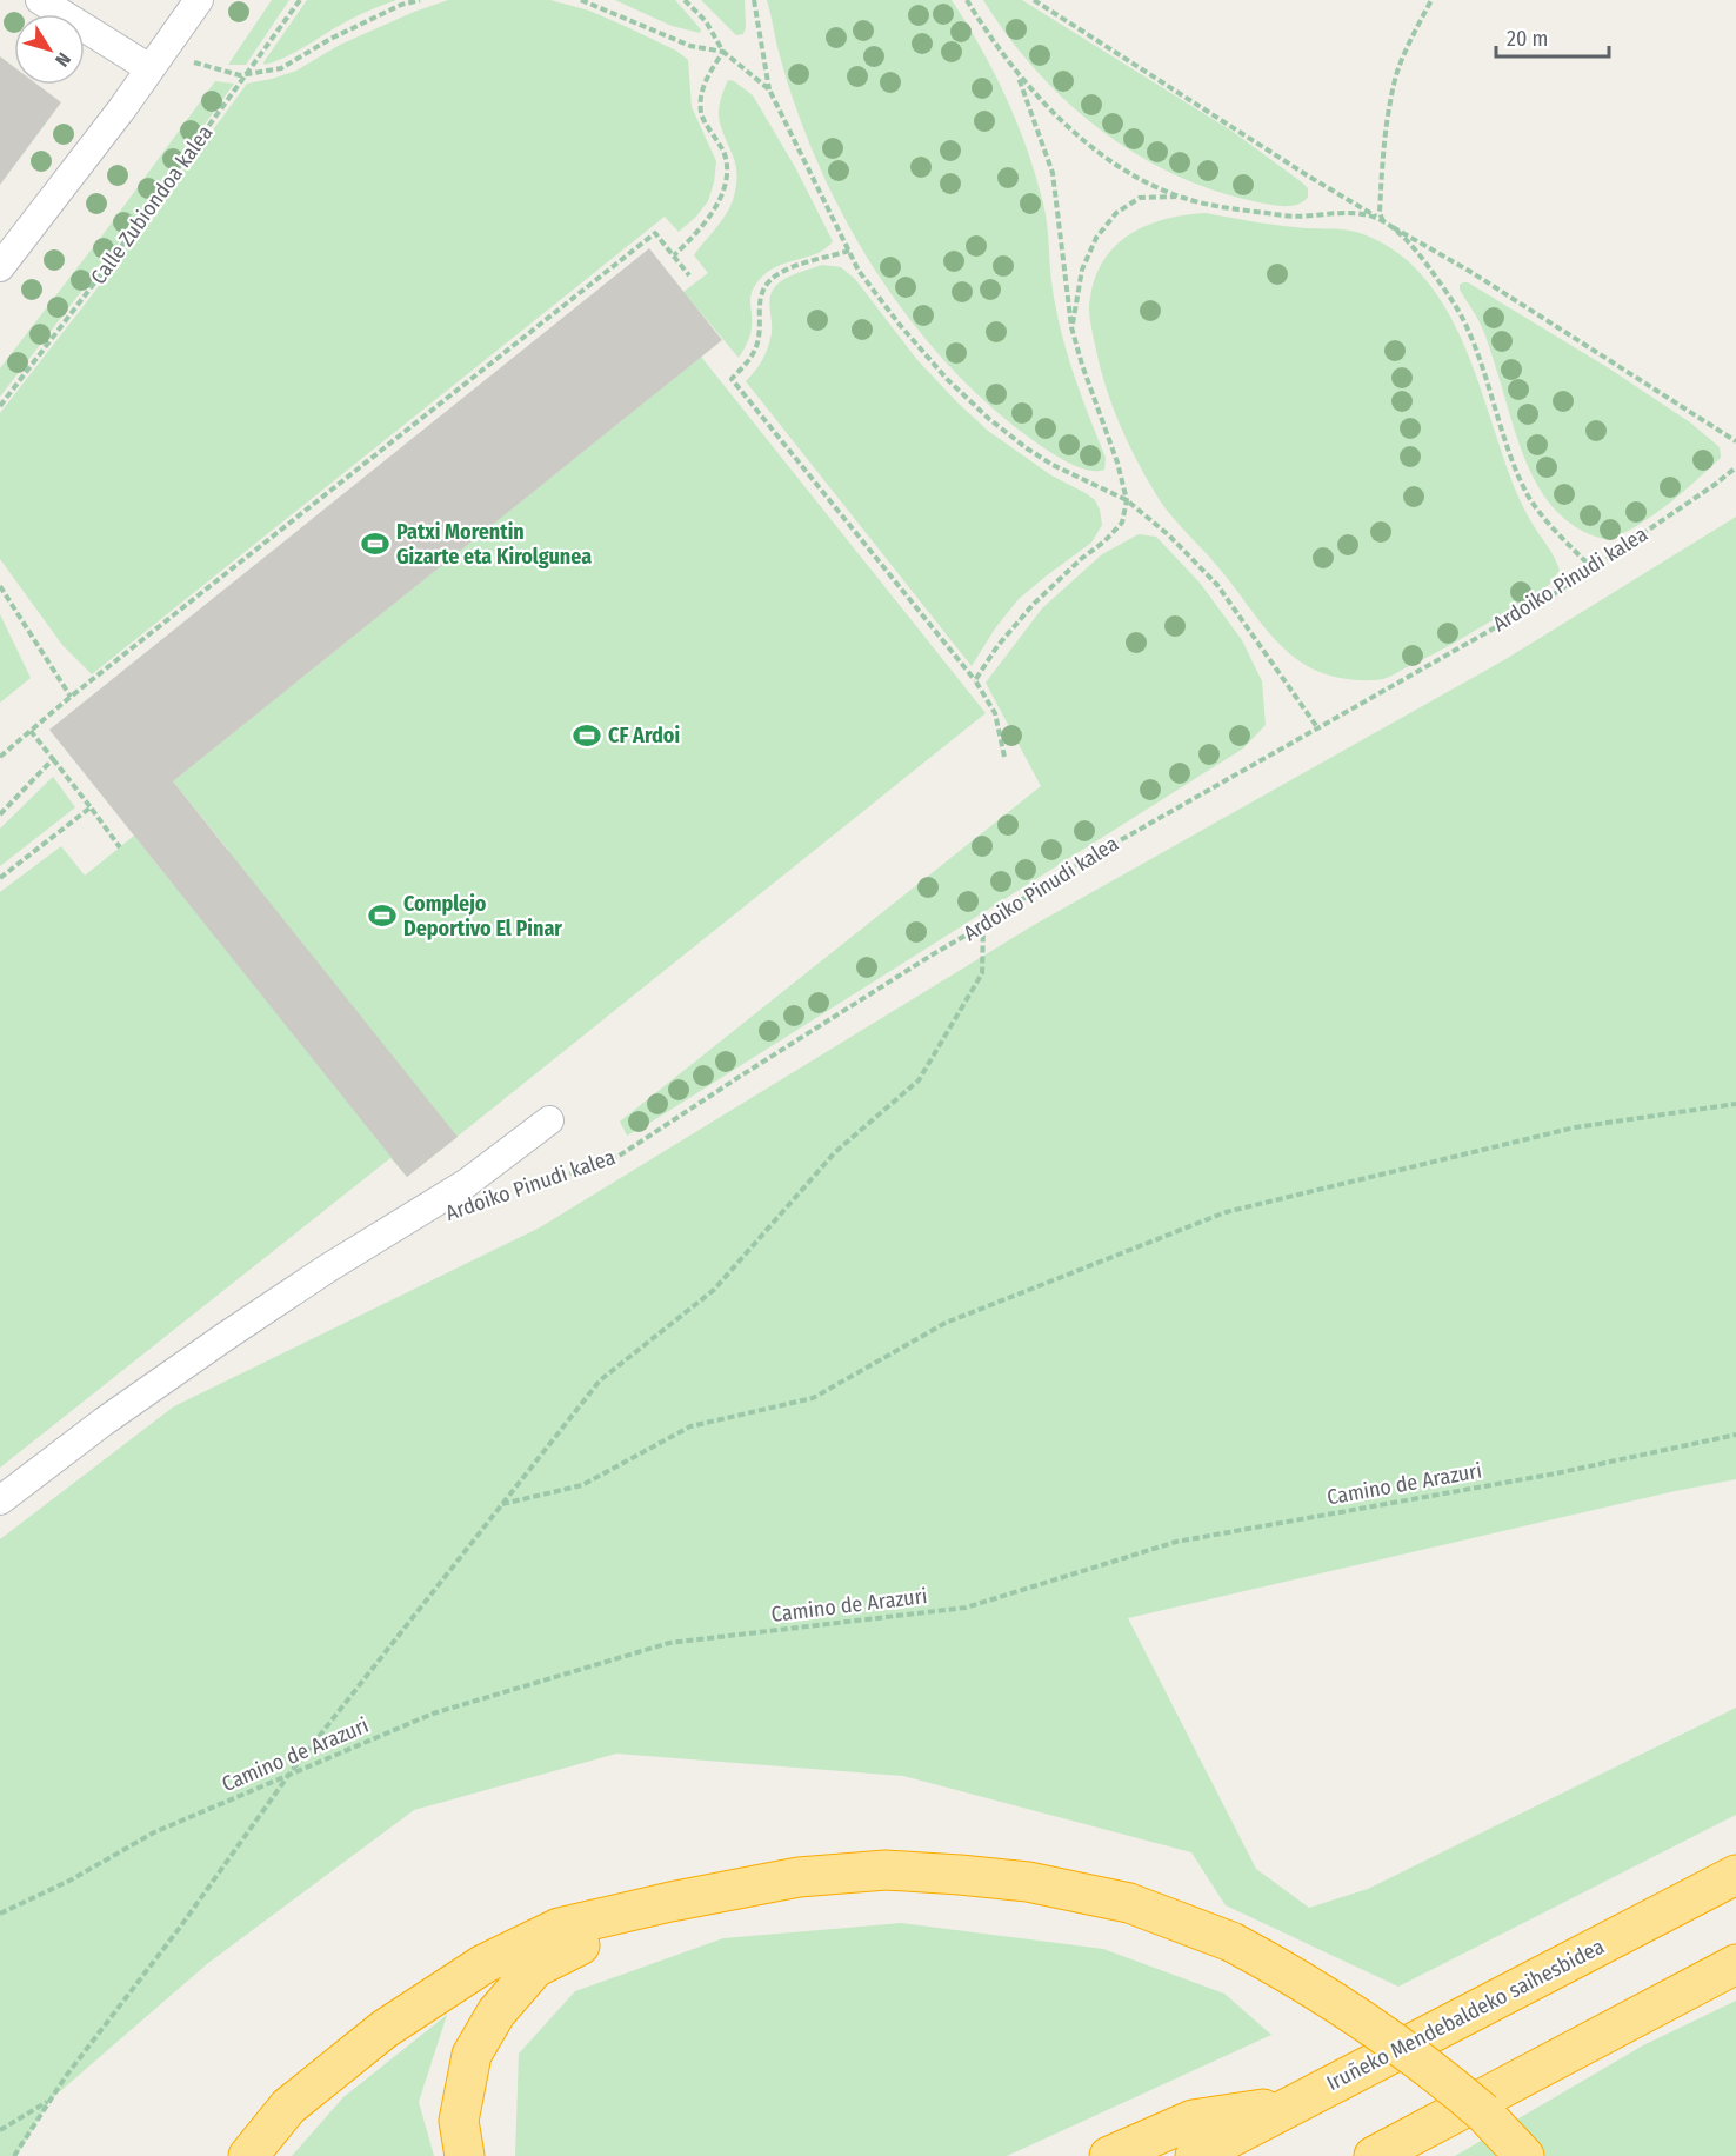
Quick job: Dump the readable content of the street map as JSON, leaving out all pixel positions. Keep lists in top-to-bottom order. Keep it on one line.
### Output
{"streets":{"highway":["Iruñeko Mendebaldeko saihesbidea"],"street":["Ardoiko Pinudi kalea"],"path":["Calle Zubiondoa kalea","Camino de Arazuri"]},"places":{"sports":["Patxi Morentin Gizarte eta Kirolgunea","CF Ardoi","Complejo Deportivo El Pinar"]},"scale_bar":"20 m","north":"bottom right"}
